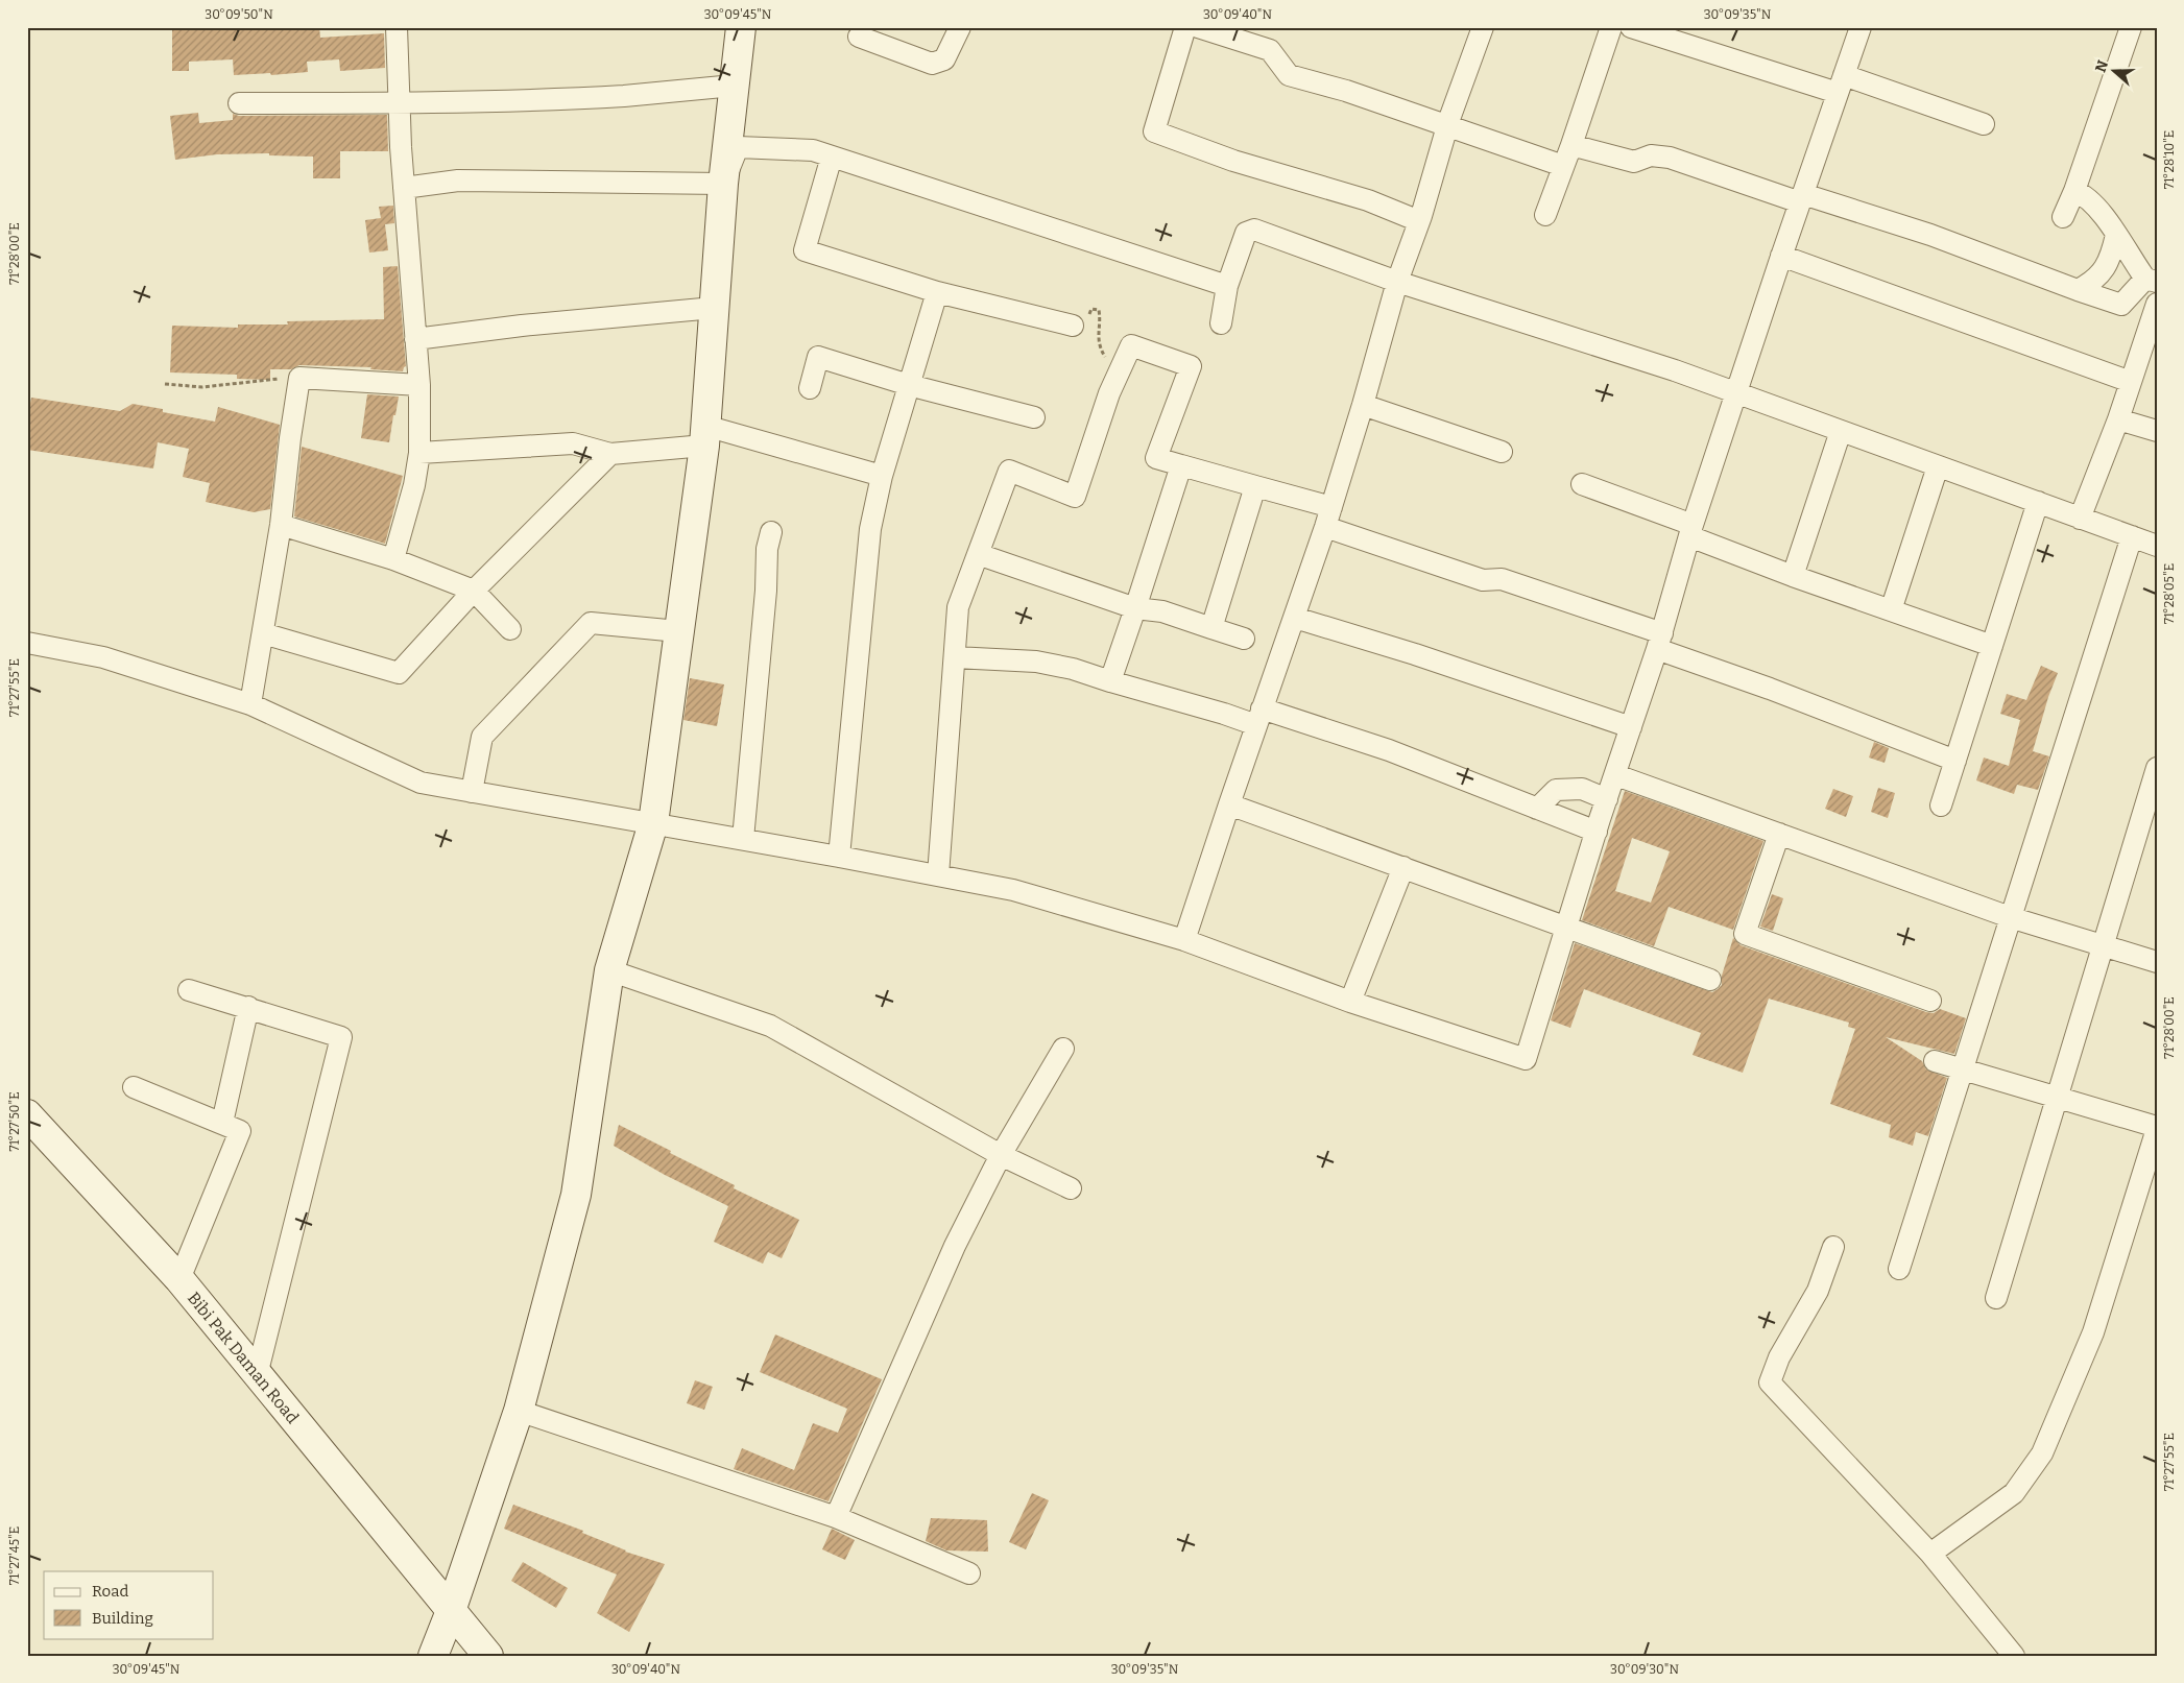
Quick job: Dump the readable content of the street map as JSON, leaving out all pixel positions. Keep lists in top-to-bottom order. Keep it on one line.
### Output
{"streets":{"street":["Bibi Pak Daman Road"]},"legend":["Road","Building"],"north":"left","coordinates":["30°09'50\"N","30°09'45\"N","30°09'40\"N","30°09'35\"N","71°28'10\"E","71°28'00\"E","71°28'05\"E","71°27'55\"E","71°27'50\"E","71°27'45\"E","30°09'30\"N"]}
